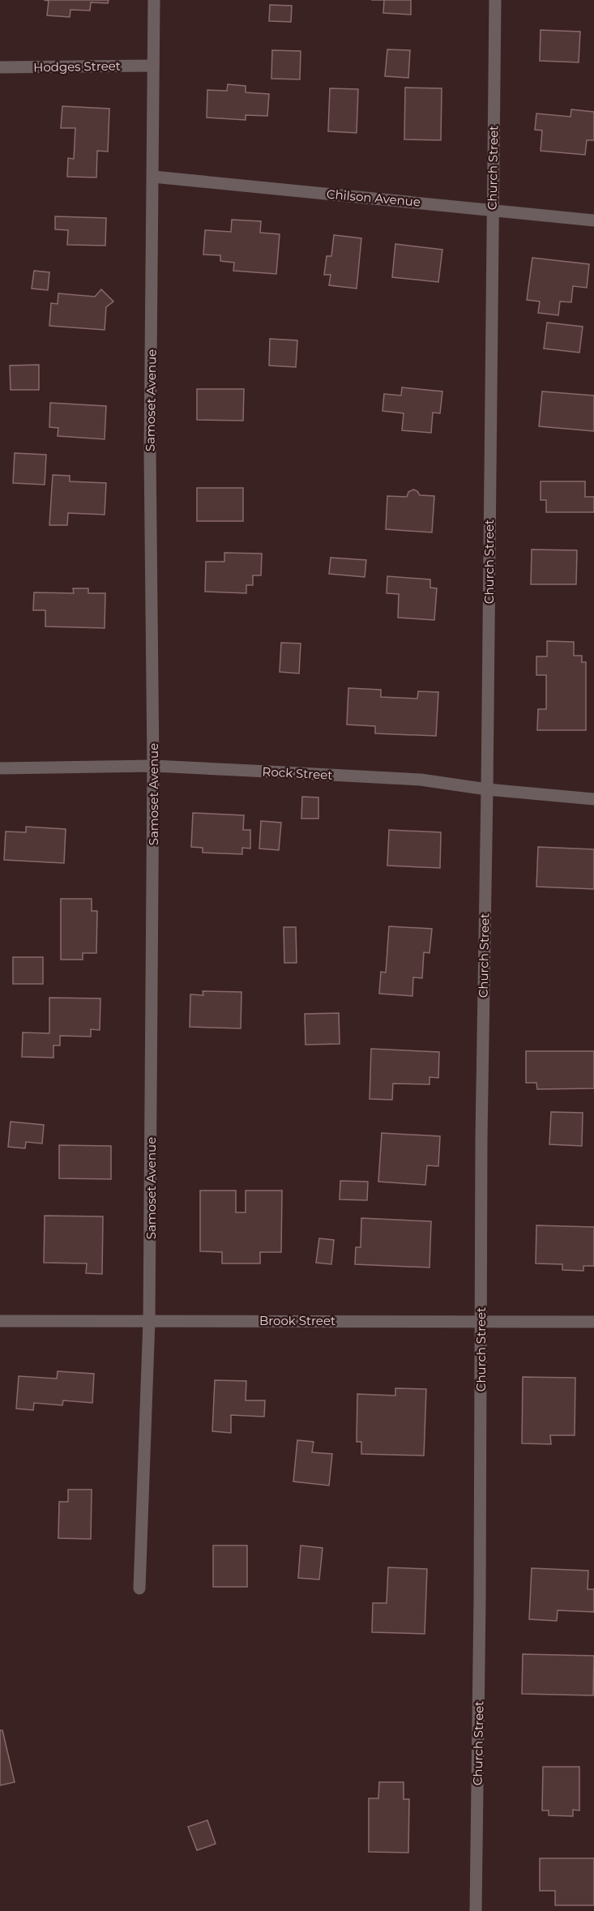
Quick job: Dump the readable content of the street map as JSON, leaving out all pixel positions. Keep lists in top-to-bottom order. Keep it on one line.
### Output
{"streets":{"street":["Hodges Street","Church Street","Chilson Avenue","Samoset Avenue","Rock Street","Brook Street"]},"crossings":[["Hodges Street","Samoset Avenue"],["Church Street","Chilson Avenue"],["Church Street","Rock Street"],["Church Street","Brook Street"],["Chilson Avenue","Samoset Avenue"],["Samoset Avenue","Rock Street"],["Samoset Avenue","Brook Street"]]}
